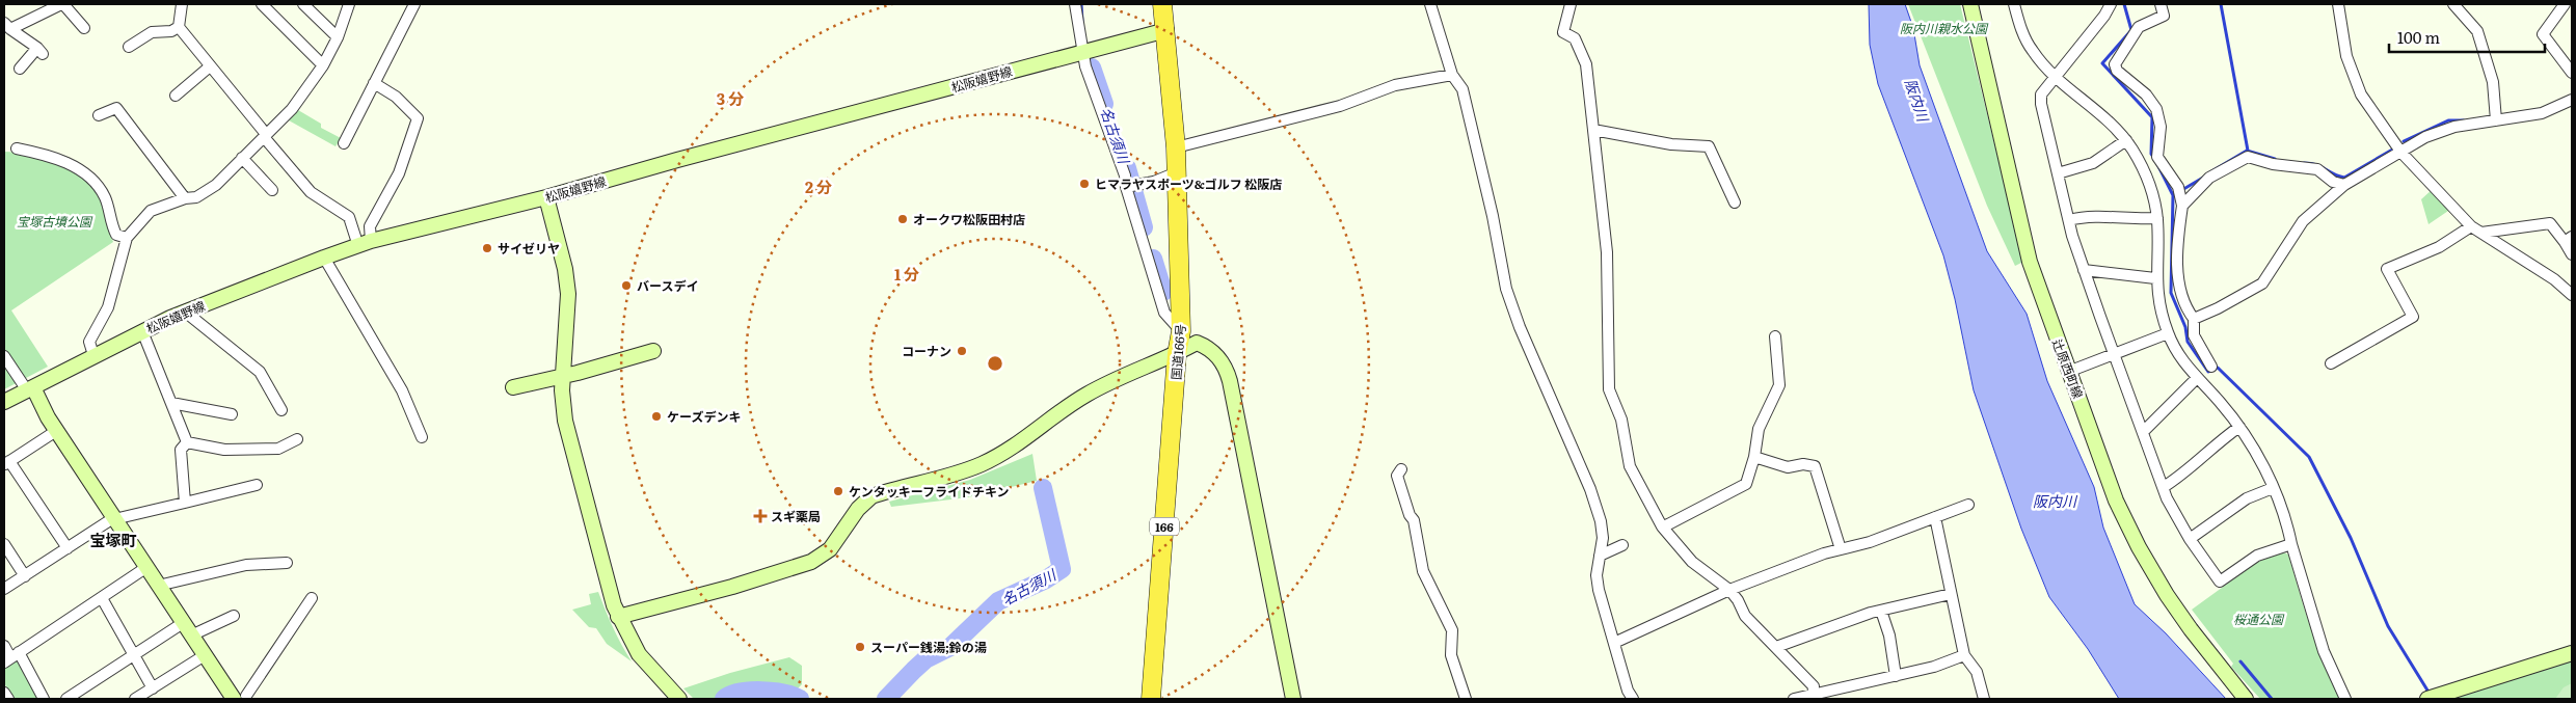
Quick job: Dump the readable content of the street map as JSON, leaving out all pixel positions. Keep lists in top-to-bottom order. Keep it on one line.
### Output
{"streets":{"highway":["国道166号","166"],"street":["松阪嬉野線","辻原西町線"]},"crossings":[["松阪嬉野線","国道166号"]],"districts":["宝塚町"],"water":["阪内川","名古須川"],"parks":["阪内川親水公園","宝塚古墳公園","桜通公園"],"places":{"other":["ヒマラヤスポーツ&ゴルフ 松阪店","オークワ松阪田村店","サイゼリヤ","バースデイ","コーナン","ケーズデンキ","ケンタッキーフライドチキン","スーパー銭湯;鈴の湯"],"health":["スギ薬局"]},"scale_bar":"100 m","rings":["3 分","2 分","1 分"]}
